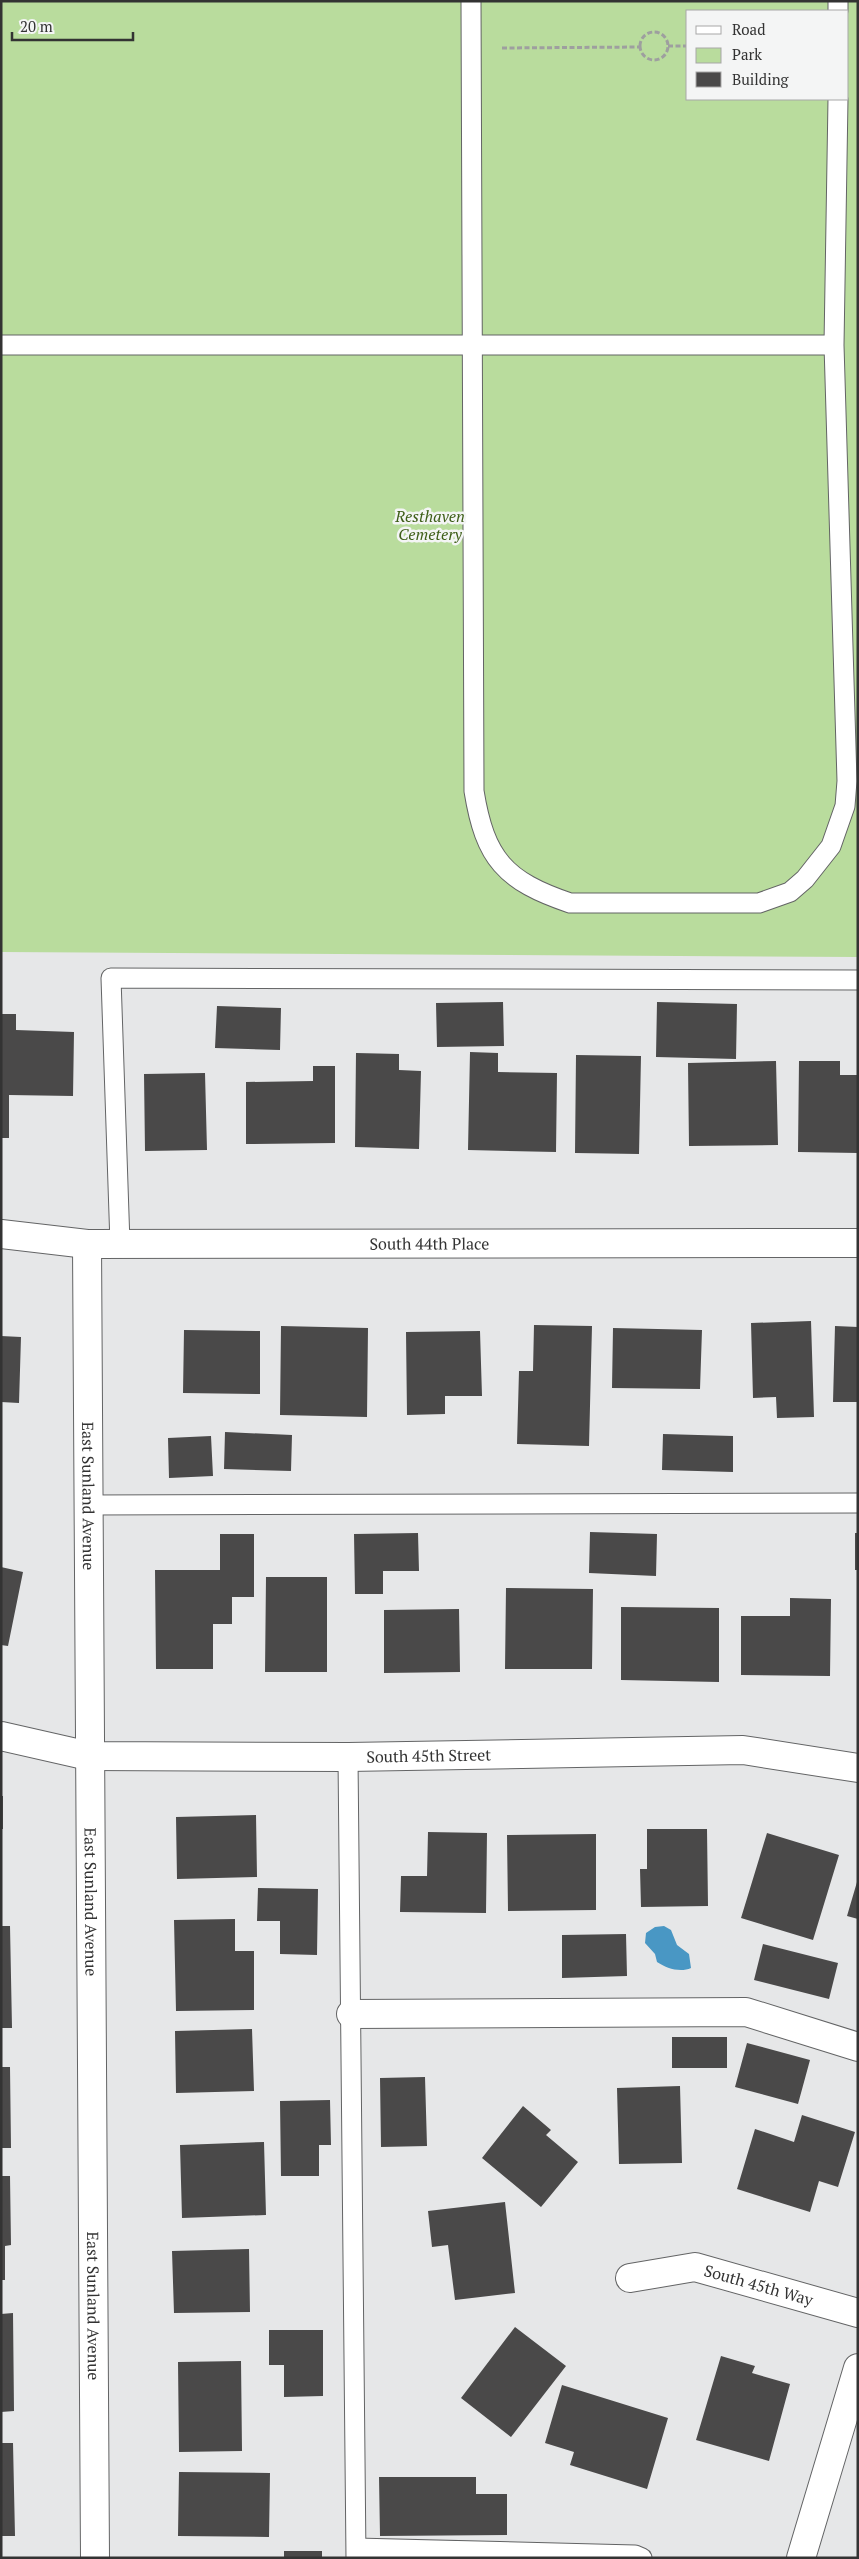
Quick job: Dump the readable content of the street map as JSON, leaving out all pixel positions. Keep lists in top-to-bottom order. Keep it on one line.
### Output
{"streets":{"street":["South 44th Place","East Sunland Avenue","South 45th Street","South 45th Way"]},"crossings":[["South 44th Place","East Sunland Avenue"],["East Sunland Avenue","South 45th Street"]],"parks":["Resthaven Cemetery"],"legend":["Road","Park","Building"],"scale_bar":"20 m"}
